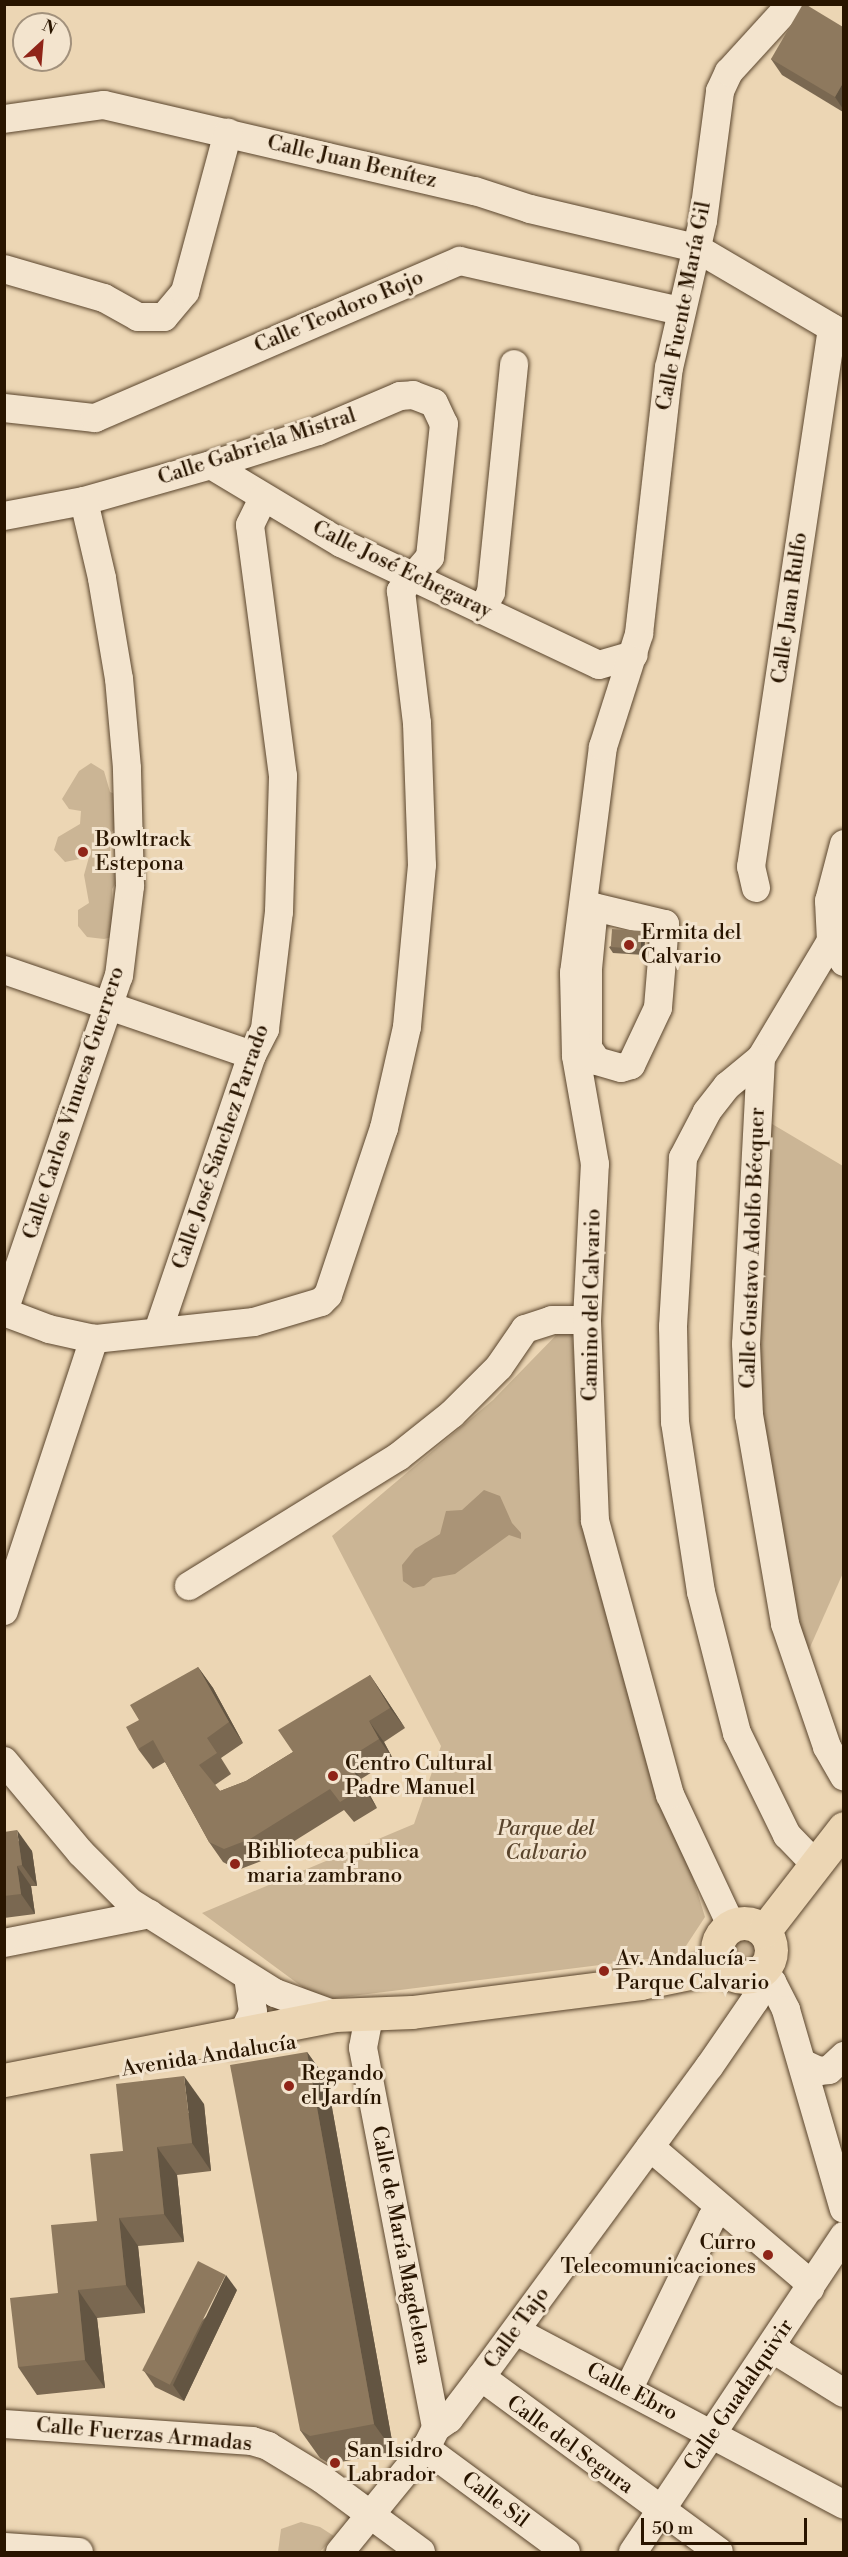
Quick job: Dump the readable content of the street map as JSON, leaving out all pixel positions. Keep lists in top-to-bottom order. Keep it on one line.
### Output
{"streets":{"main road":["Avenida Andalucía"],"street":["Calle Juan Benítez","Calle Fuente María Gil","Calle Teodoro Rojo","Calle Gabriela Mistral","Calle José Echegaray","Calle Juan Rulfo","Calle Carlos Vinuesa Guerrero","Calle José Sánchez Parrado","Calle Gustavo Adolfo Bécquer","Camino del Calvario","Calle de María Magdelena","Calle Tajo","Calle Ebro","Calle Guadalquivir","Calle Fuerzas Armadas","Calle del Segura","Calle Sil"]},"crossings":[["Calle Juan Benítez","Calle Fuente María Gil"],["Calle Juan Benítez","Calle Juan Rulfo"],["Calle Fuente María Gil","Calle Teodoro Rojo"],["Calle Fuente María Gil","Camino del Calvario"],["Calle Gabriela Mistral","Calle José Echegaray"],["Calle Gabriela Mistral","Calle Carlos Vinuesa Guerrero"],["Calle Gabriela Mistral","Calle José Sánchez Parrado"],["Calle José Echegaray","Calle José Sánchez Parrado"],["Camino del Calvario","Avenida Andalucía"],["Camino del Calvario","Calle Tajo"],["Avenida Andalucía","Calle de María Magdelena"],["Avenida Andalucía","Calle Tajo"],["Calle de María Magdelena","Calle Tajo"],["Calle de María Magdelena","Calle Sil"],["Calle Tajo","Calle Ebro"],["Calle Tajo","Calle Fuerzas Armadas"],["Calle Tajo","Calle del Segura"],["Calle Tajo","Calle Sil"],["Calle Ebro","Calle Guadalquivir"],["Calle Guadalquivir","Calle del Segura"]],"parks":["Parque del Calvario"],"places":["Bowltrack Estepona","Ermita del Calvario","Centro Cultural Padre Manuel","Biblioteca publica maria zambrano","Av. Andalucía - Parque Calvario","Regando el Jardín","Curro Telecomunicaciones","San Isidro Labrador"],"scale_bar":"50 m","north":"top right"}
